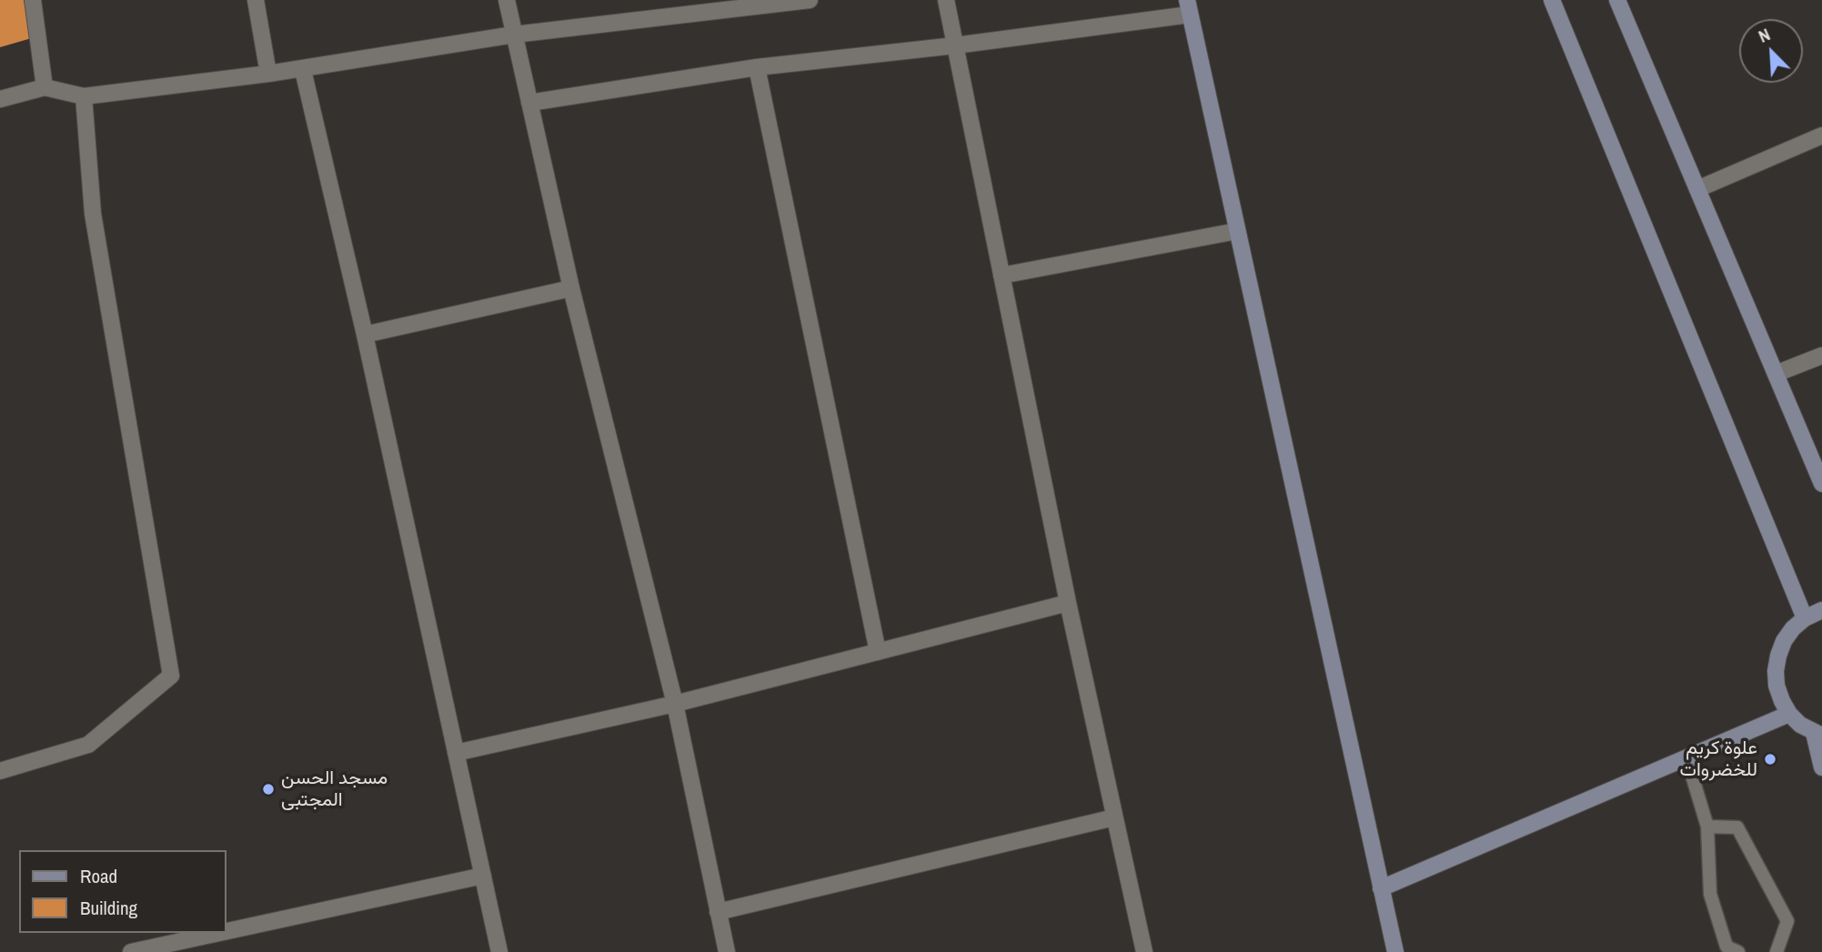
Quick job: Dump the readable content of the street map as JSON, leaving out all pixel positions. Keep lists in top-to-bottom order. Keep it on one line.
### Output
{"places":["علوة كريم للخضروات","مسجد الحسن المجتبى"],"legend":["Road","Building"],"north":"top left"}
